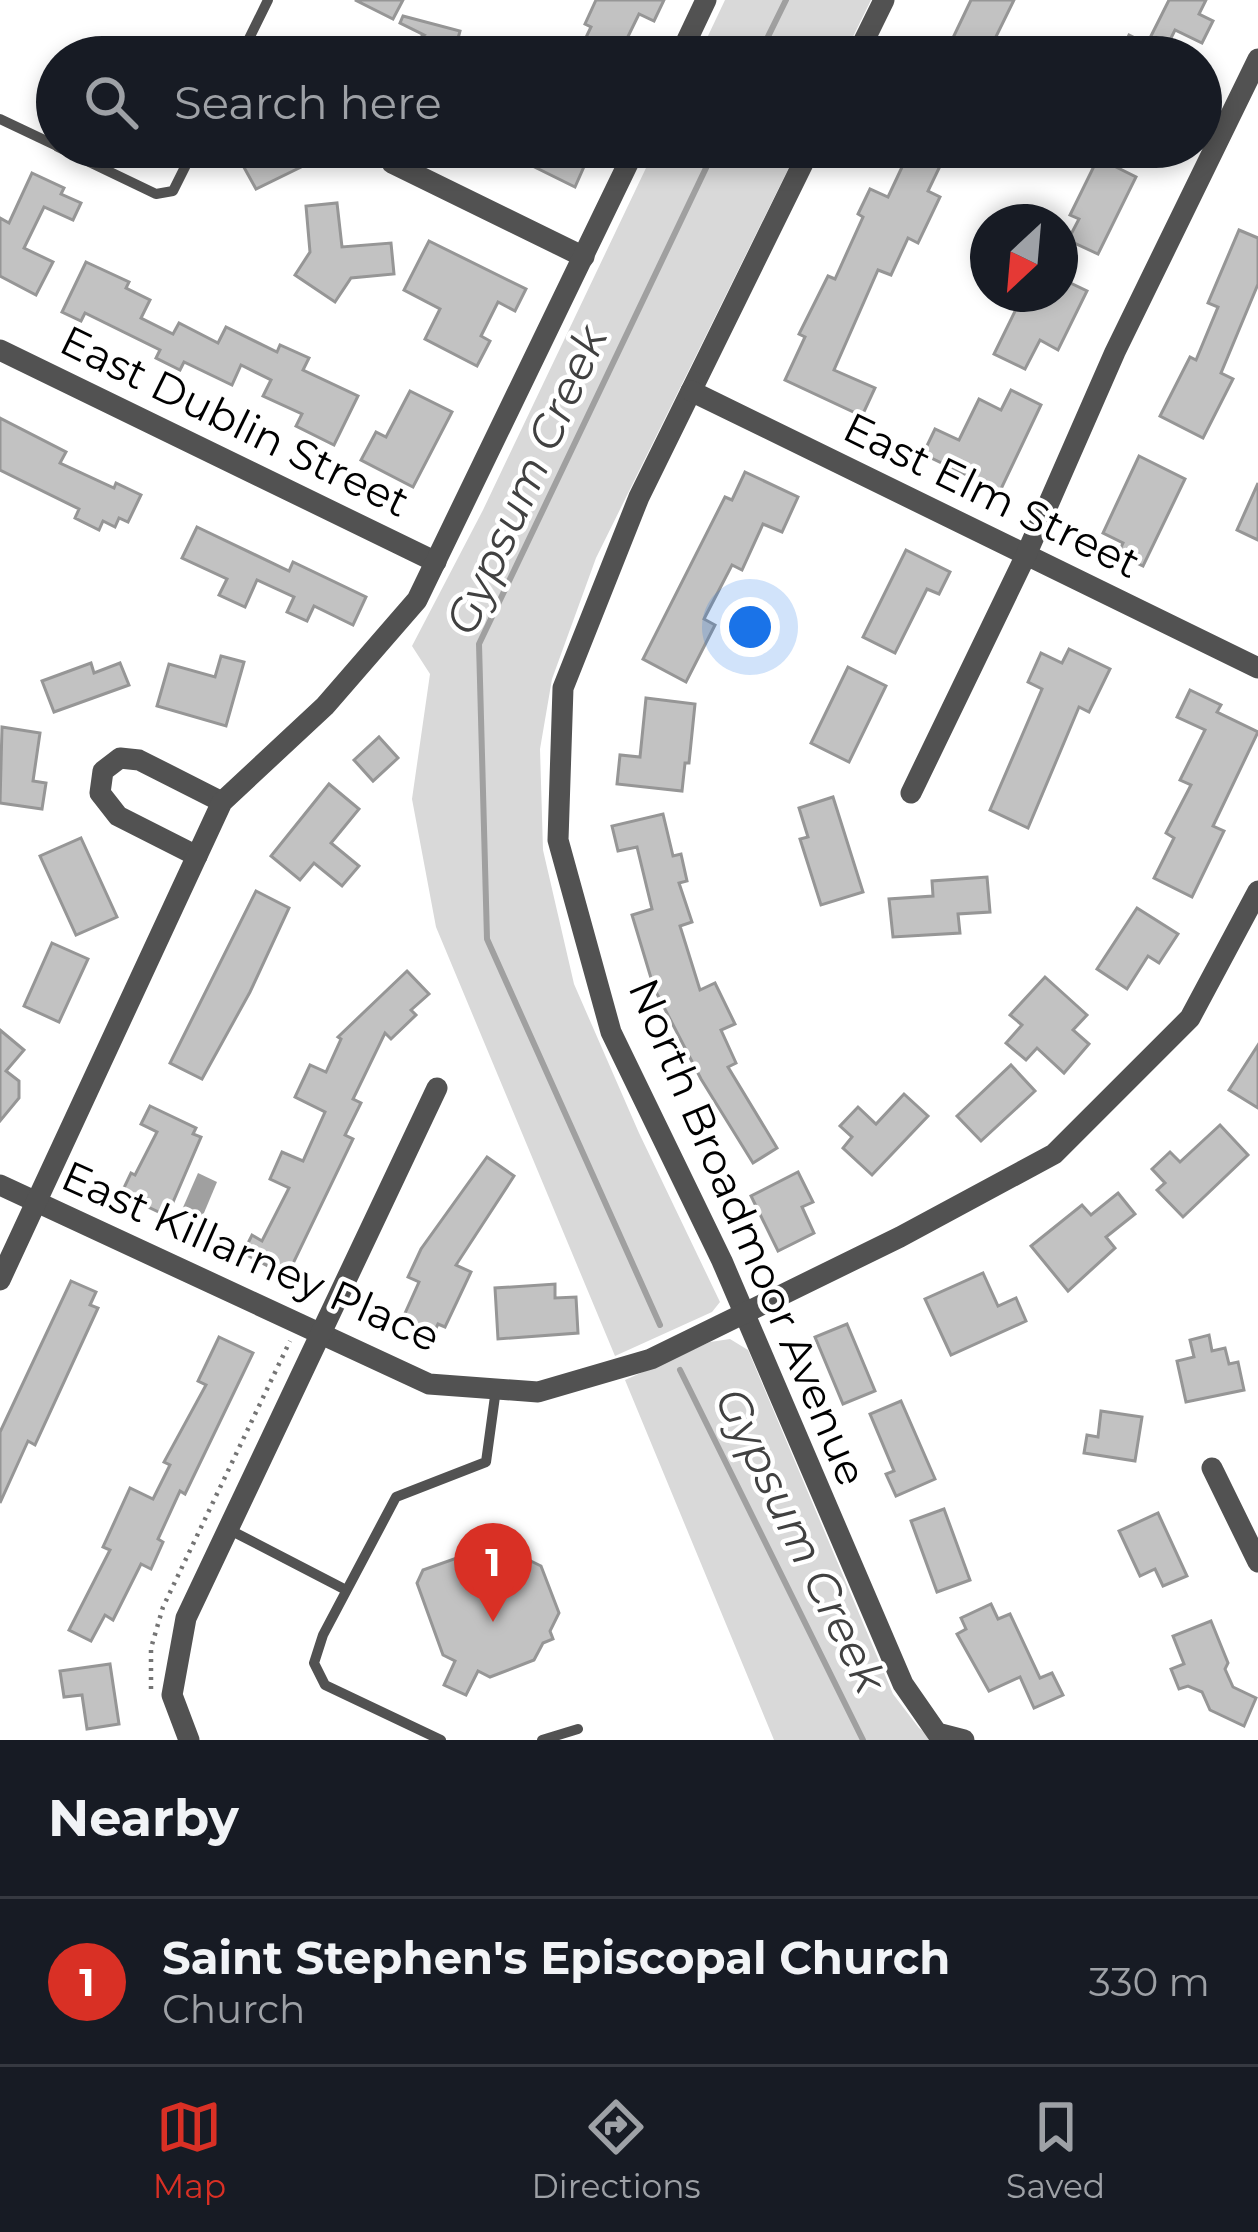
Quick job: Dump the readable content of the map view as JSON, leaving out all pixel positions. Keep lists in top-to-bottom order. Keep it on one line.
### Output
{"streets":{"street":["East Dublin Street","East Elm Street","North Broadmoor Avenue","East Killarney Place"]},"crossings":[["East Elm Street","North Broadmoor Avenue"],["North Broadmoor Avenue","East Killarney Place"]],"water":["Gypsum Creek"],"north":"bottom left","page":{"search":"Search here","pins":"1","heading":"Nearby","list":[{"mark":"1","name":"Saint Stephen's Episcopal Church","note":"Church","value":"330 m"}],"nav":["Map","Directions","Saved"]}}
